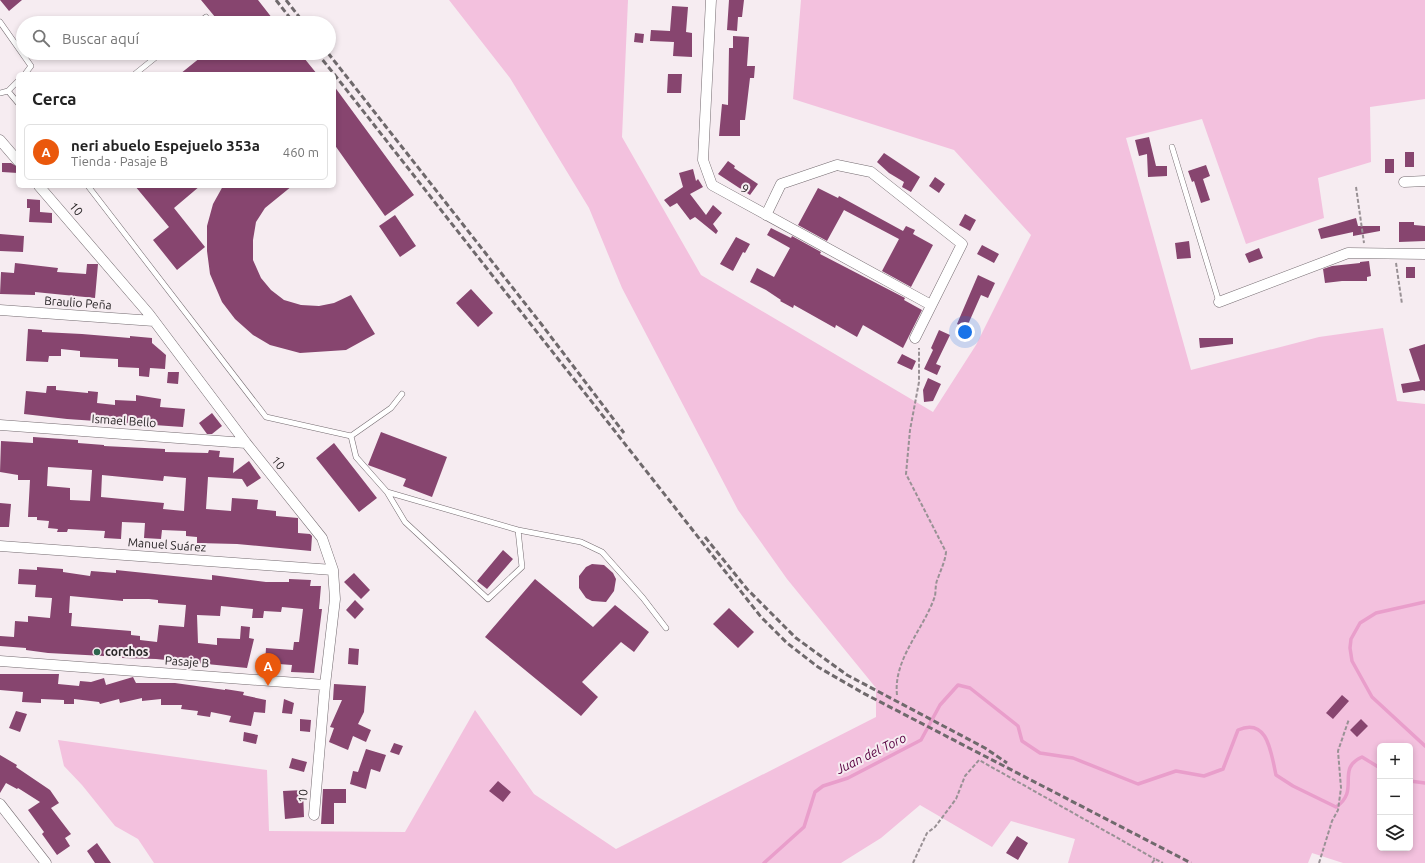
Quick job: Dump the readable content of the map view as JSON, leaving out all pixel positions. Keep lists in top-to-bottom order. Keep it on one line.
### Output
{"streets":{"street":["9","10","Braulio Peña","Ismael Bello","Manuel Suárez","Pasaje B"]},"crossings":[["10","Braulio Peña"],["10","Ismael Bello"],["10","Manuel Suárez"],["10","Pasaje B"]],"water":["Juan del Toro"],"places":["corchos"],"page":{"search":"Buscar aquí","heading":"Cerca","list":[{"mark":"A","name":"neri abuelo Espejuelo 353a","note":"Tienda · Pasaje B","value":"460 m"}],"pins":"A","map_buttons":["+","−"]}}
